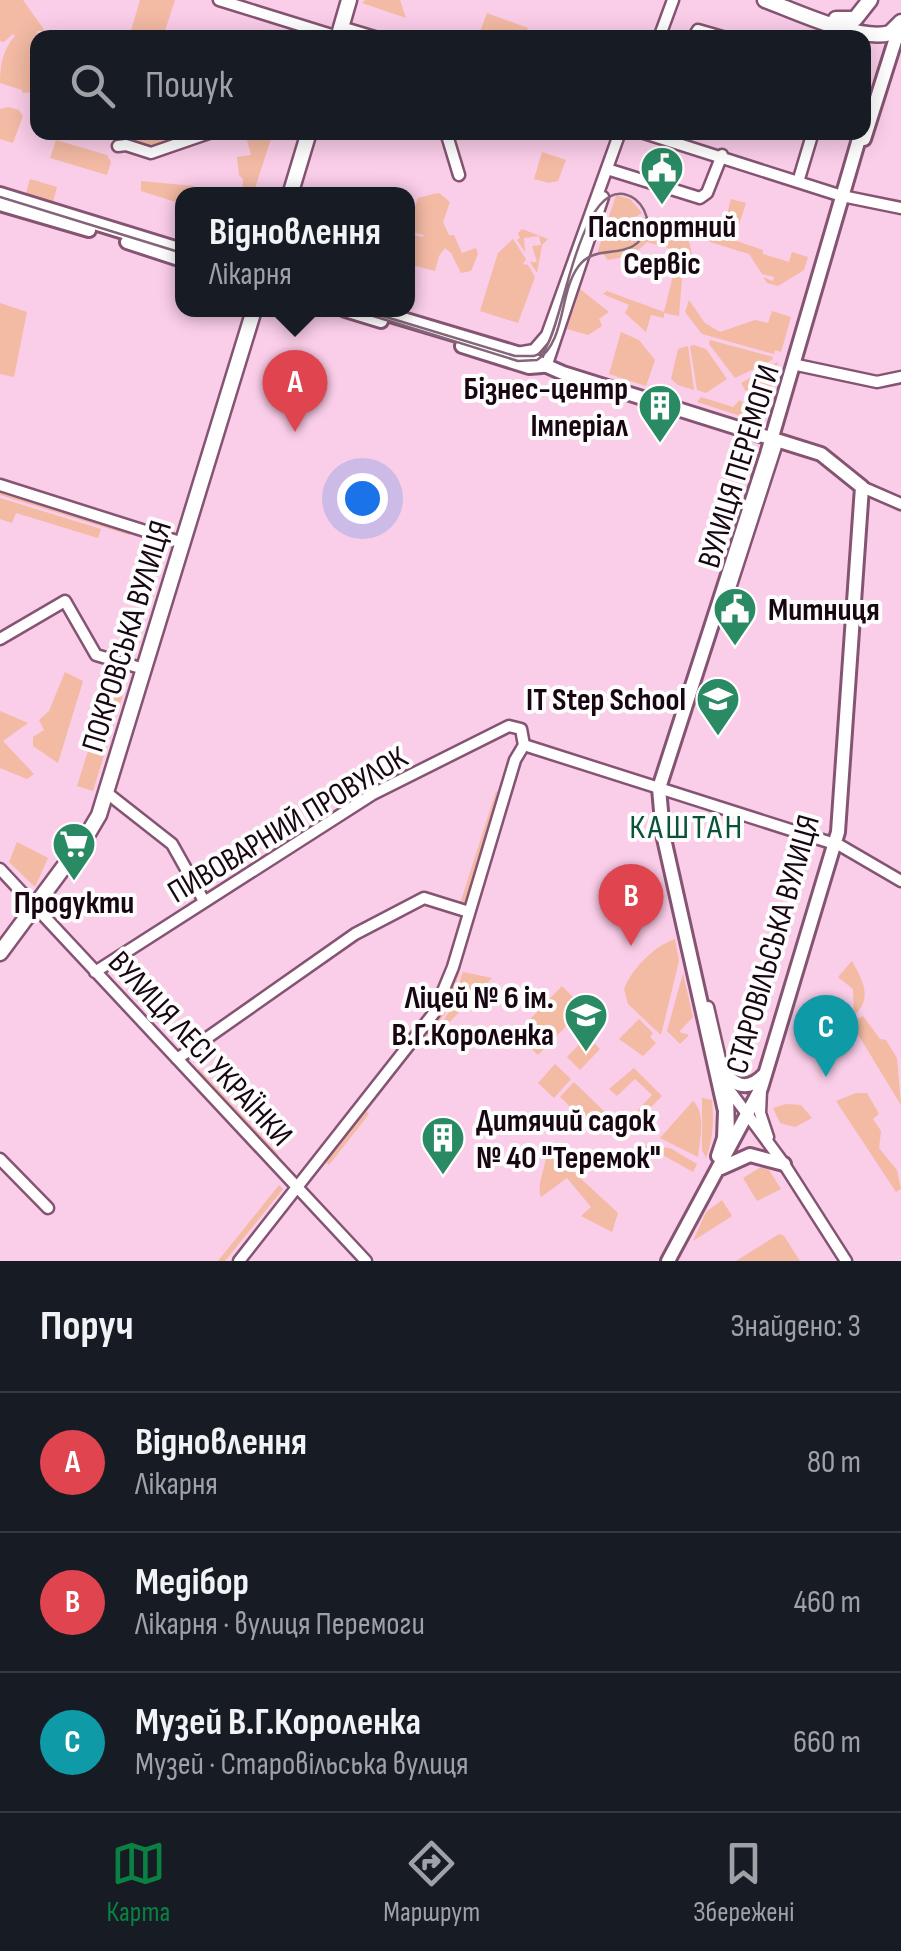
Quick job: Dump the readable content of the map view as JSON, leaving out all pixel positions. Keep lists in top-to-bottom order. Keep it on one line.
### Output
{"streets":{"highway":["ПОКРОВСЬКА ВУЛИЦЯ"],"main road":["ВУЛИЦЯ ПЕРЕМОГИ","СТАРОВІЛЬСЬКА ВУЛИЦЯ"],"street":["ПИВОВАРНИЙ ПРОВУЛОК","ВУЛИЦЯ ЛЕСІ УКРАЇНКИ"]},"crossings":[["ВУЛИЦЯ ПЕРЕМОГИ","СТАРОВІЛЬСЬКА ВУЛИЦЯ"],["ПОКРОВСЬКА ВУЛИЦЯ","ВУЛИЦЯ ЛЕСІ УКРАЇНКИ"],["ПИВОВАРНИЙ ПРОВУЛОК","ВУЛИЦЯ ЛЕСІ УКРАЇНКИ"]],"districts":["КАШТАН"],"places":{"public building":["Паспортний Сервіс","Митниця"],"building":["Бізнес-центр Імперіал","Дитячий садок № 40 \"Теремок\""],"school or university":["IT Step School","Ліцей № 6 ім. В.Г.Короленка"],"supermarket":["Продукти"]},"page":{"search":"Пошук","popup":["Відновлення","Лікарня"],"pins":["A","B","C"],"heading":["Поруч","Знайдено: 3"],"list":[{"mark":"A","name":"Відновлення","note":"Лікарня","value":"80 m"},{"mark":"B","name":"Медібор","note":"Лікарня · вулиця Перемоги","value":"460 m"},{"mark":"C","name":"Музей В.Г.Короленка","note":"Музей · Старовільська вулиця","value":"660 m"}],"nav":["Карта","Маршрут","Збережені"]}}
